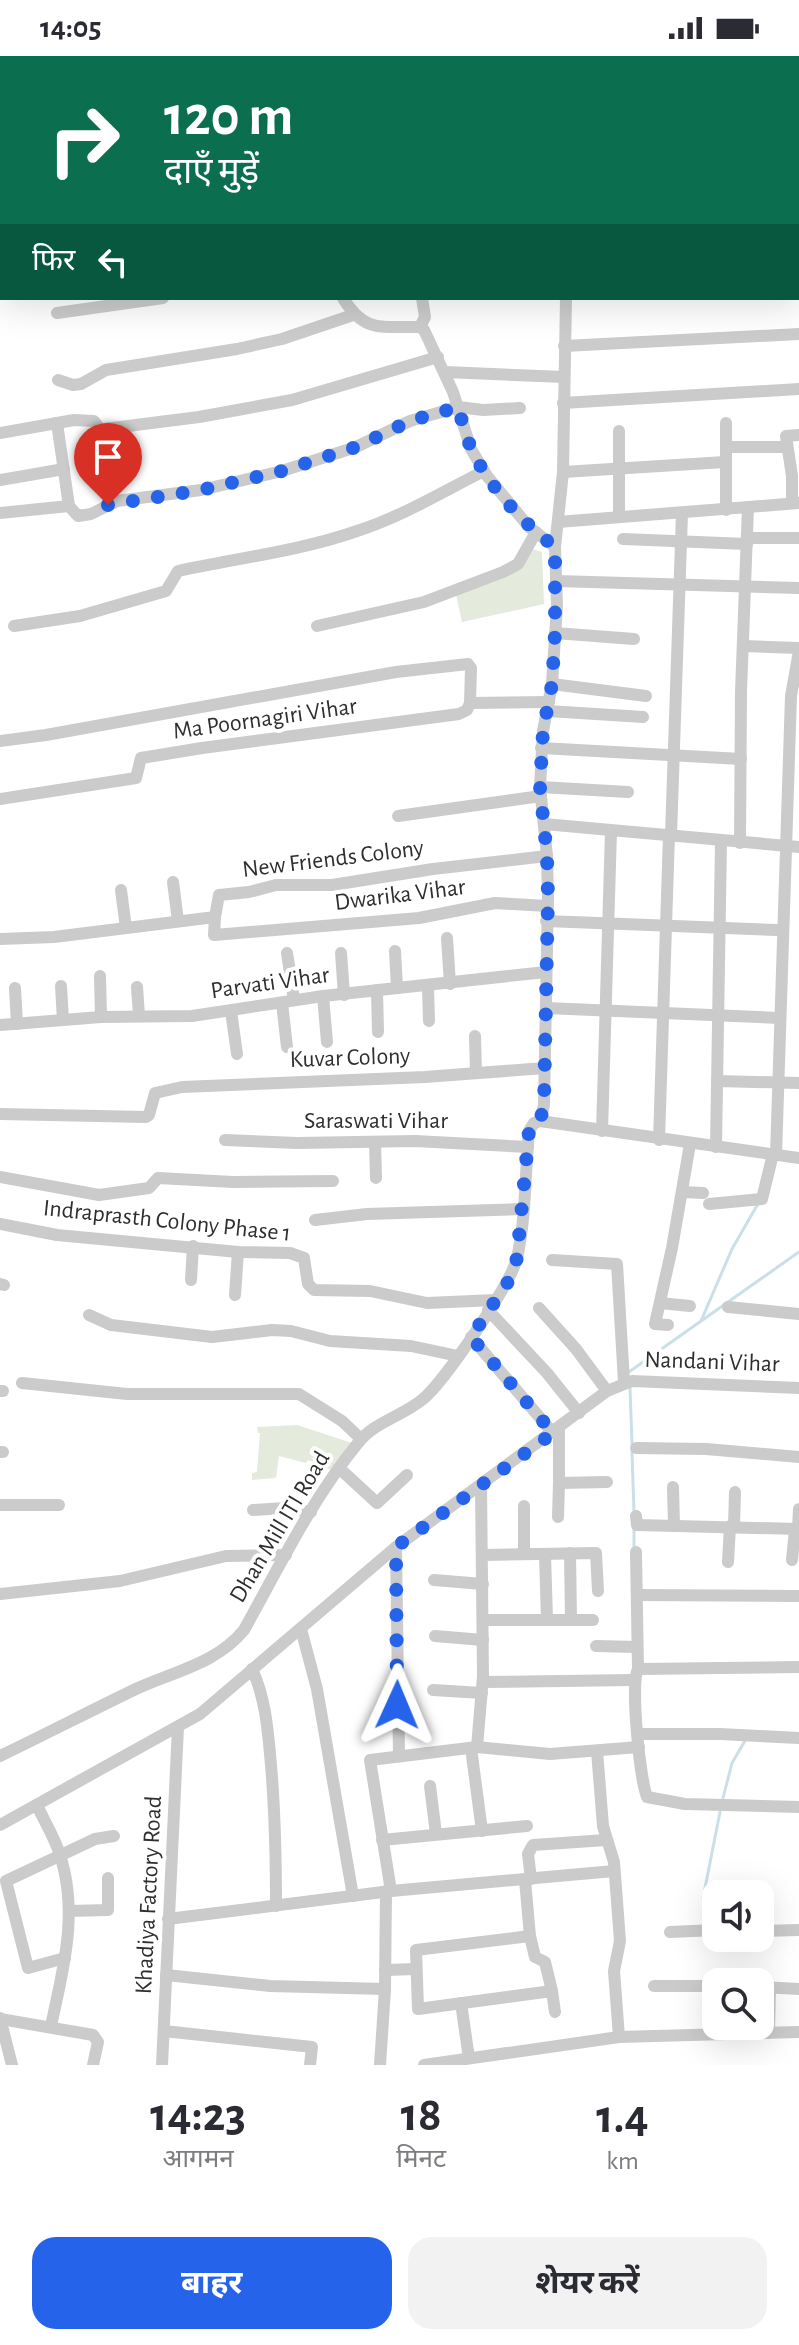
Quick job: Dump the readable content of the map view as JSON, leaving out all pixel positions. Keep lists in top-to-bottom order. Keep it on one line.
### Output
{"streets":{"street":["Ma Poornagiri Vihar","New Friends Colony","Dwarika Vihar","Parvati Vihar","Kuvar Colony","Saraswati Vihar","Indraprasth Colony Phase 1","Nandani Vihar","Dhan Mill ITI Road","Khadiya Factory Road"]},"crossings":[["Ma Poornagiri Vihar","Dhan Mill ITI Road"],["New Friends Colony","Dwarika Vihar"],["New Friends Colony","Dhan Mill ITI Road"],["Dwarika Vihar","Dhan Mill ITI Road"],["Parvati Vihar","Dhan Mill ITI Road"],["Kuvar Colony","Dhan Mill ITI Road"],["Saraswati Vihar","Dhan Mill ITI Road"],["Indraprasth Colony Phase 1","Dhan Mill ITI Road"]],"page":{"status":"14:05","turn":["120 m","दाएँ मुड़ें"],"then":"फिर","eta":["14:23","आगमन","18","मिनट","1.4","km"],"buttons":["बाहर","शेयर करें"]}}
